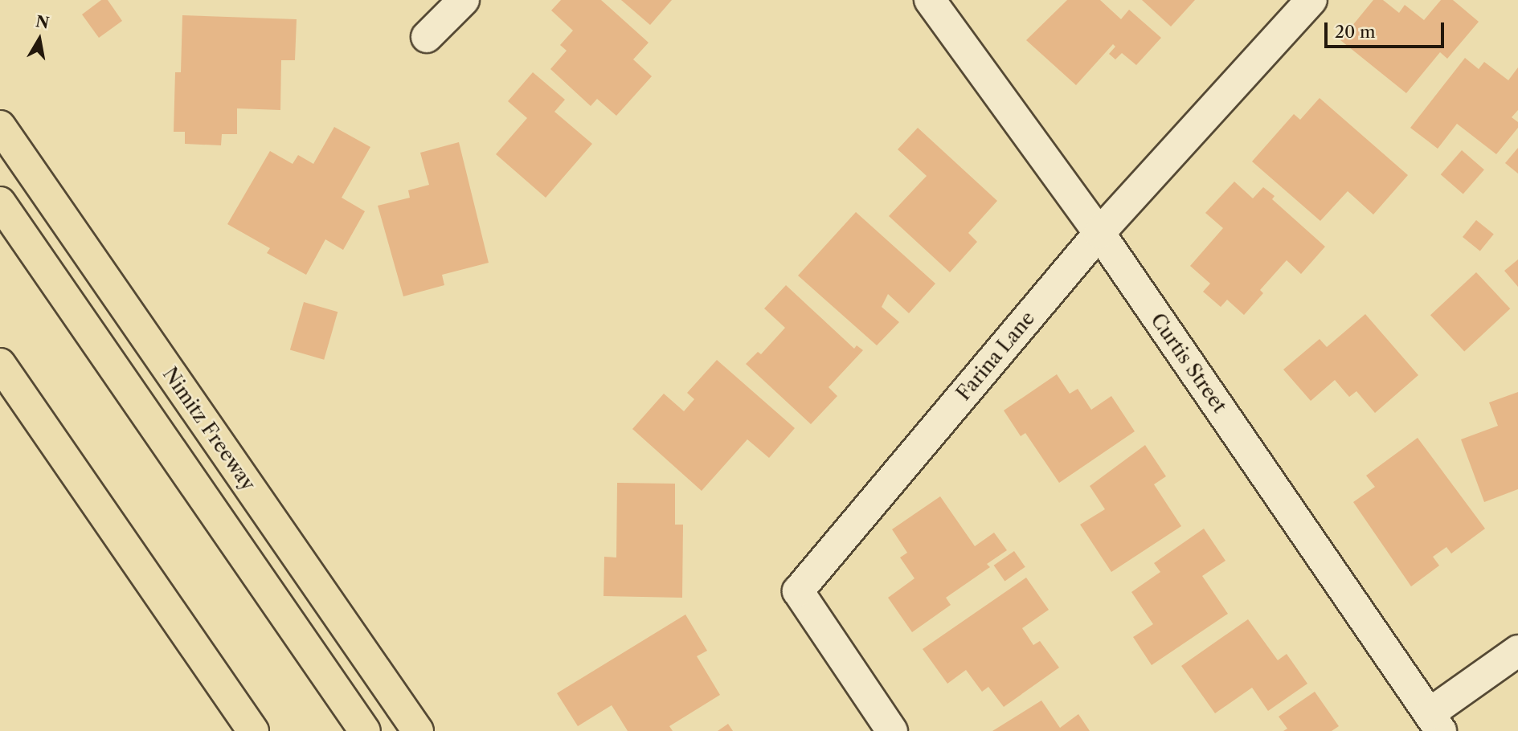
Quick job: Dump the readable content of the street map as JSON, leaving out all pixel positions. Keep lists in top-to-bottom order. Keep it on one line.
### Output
{"streets":{"highway":["Nimitz Freeway"],"street":["Farina Lane","Curtis Street"]},"crossings":[["Farina Lane","Curtis Street"]],"scale_bar":"20 m","north":"top"}
